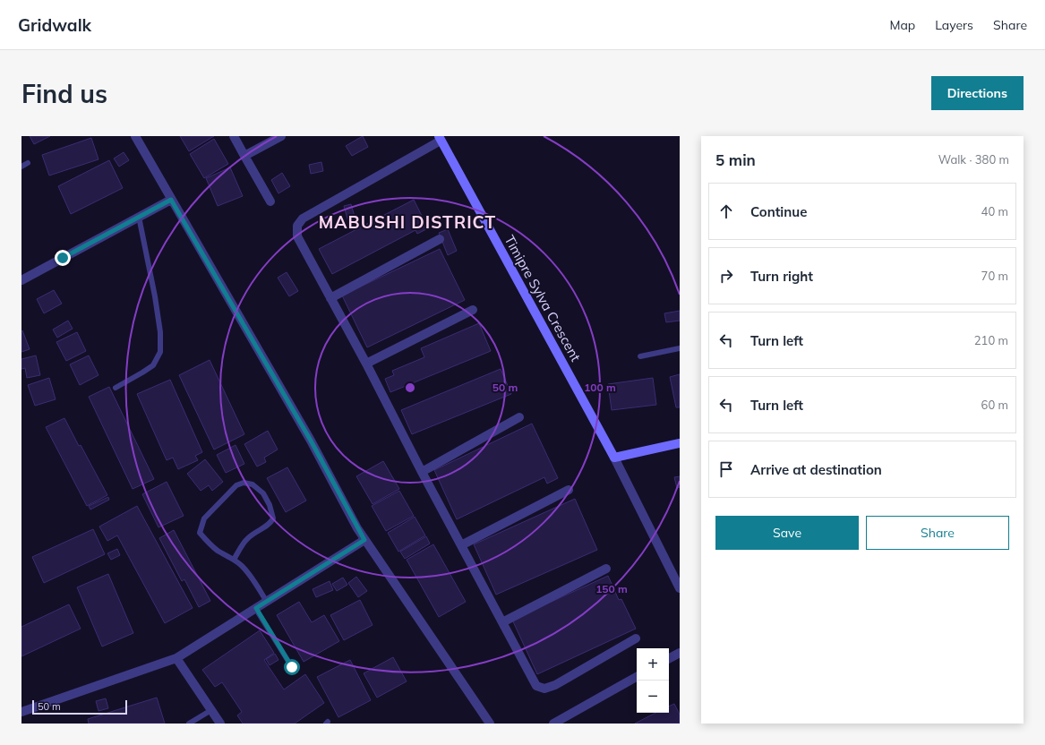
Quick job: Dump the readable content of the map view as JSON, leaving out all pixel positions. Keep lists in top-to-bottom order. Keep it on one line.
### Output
{"streets":{"street":["Timipre Sylva Crescent"]},"districts":["MABUSHI DISTRICT"],"scale_bar":"50 m","page":{"header":"Gridwalk","nav":["Map","Layers","Share"],"buttons":["Directions",["Save","Share"]],"title":"Find us","heading":["5 min","Walk · 380 m"],"list":[["Continue","40 m"],["Turn right","70 m"],["Turn left","210 m"],["Turn left","60 m"],"Arrive at destination"],"map_buttons":["+","−"],"scale":"50 m"},"rings":["50 m","100 m","150 m"]}
